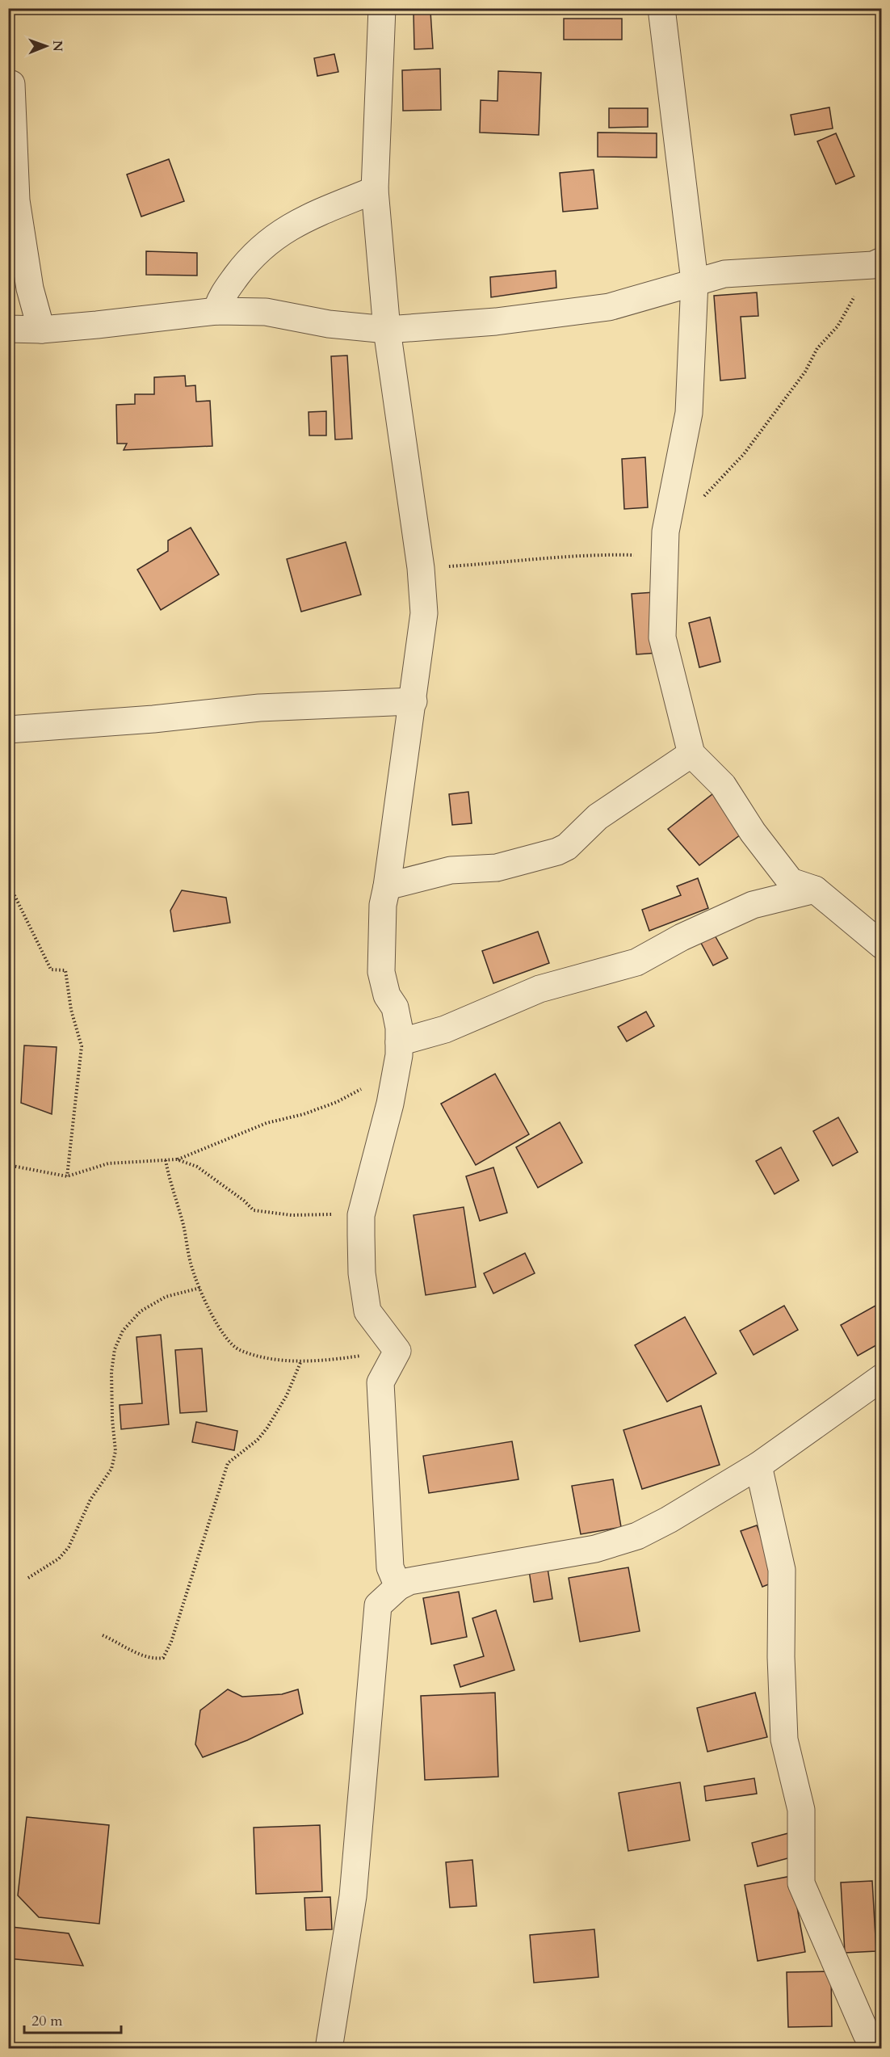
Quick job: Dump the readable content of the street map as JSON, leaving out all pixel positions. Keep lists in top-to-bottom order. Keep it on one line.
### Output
{"scale_bar":"20 m","north":"right"}
